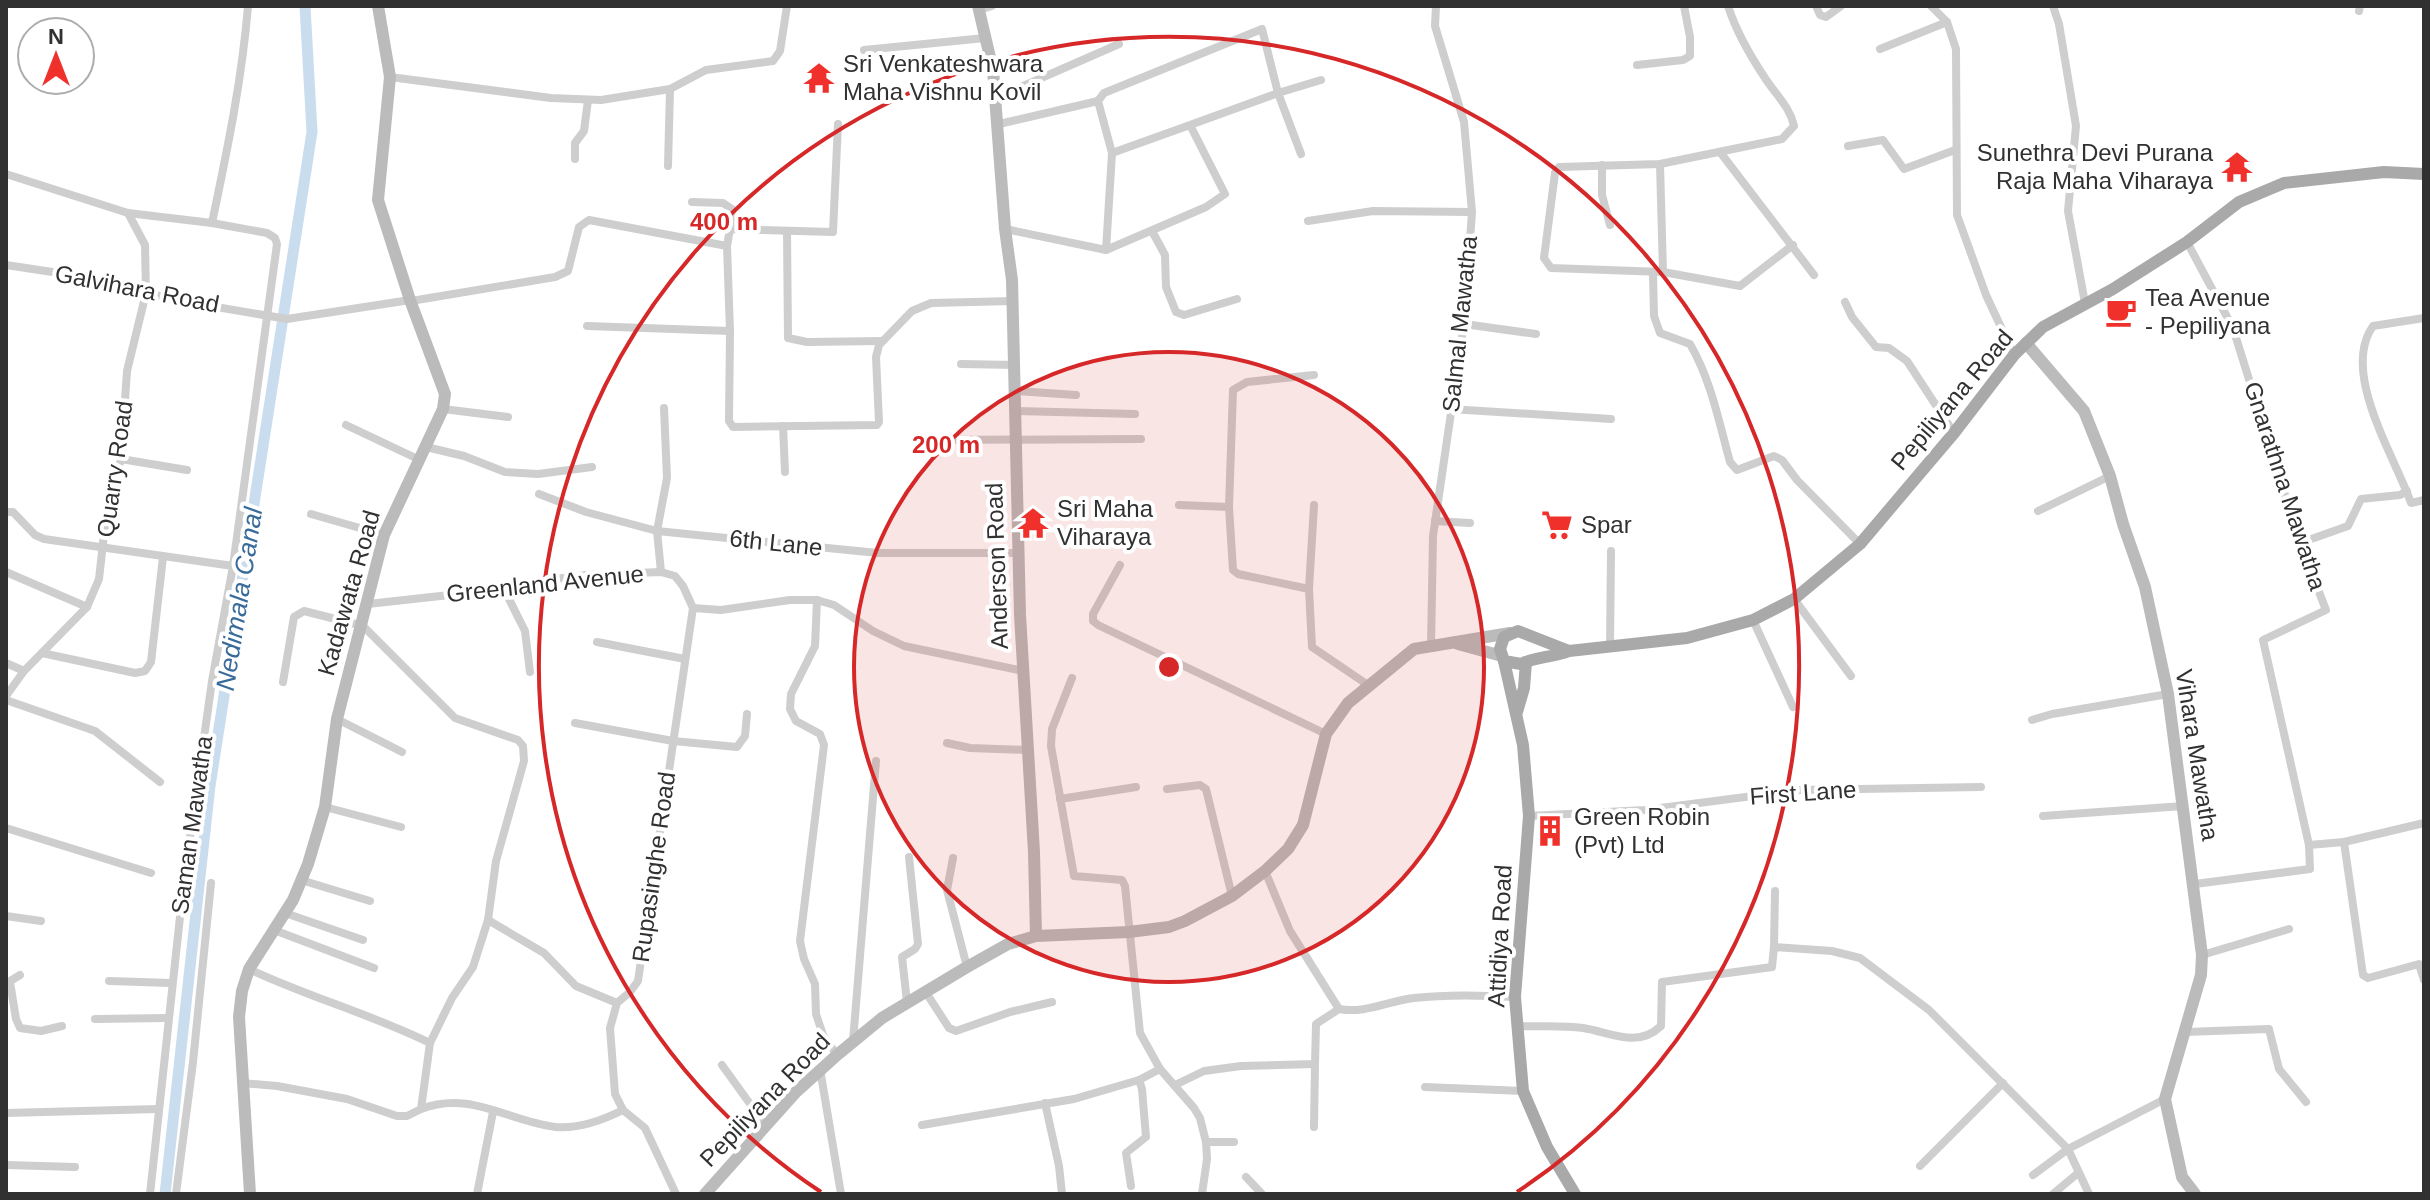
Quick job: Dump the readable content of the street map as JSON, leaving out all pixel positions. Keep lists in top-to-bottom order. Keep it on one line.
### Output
{"streets":{"main road":["Pepiliyana Road","Attidiya Road"],"street":["Galvihara Road","Salmal Mawatha","Quarry Road","Gnarathna Mawatha","6th Lane","Anderson Road","Greenland Avenue","Kadawata Road","Vihara Mawatha","First Lane","Saman Mawatha","Rupasinghe Road"]},"crossings":[["Galvihara Road","Quarry Road"],["Galvihara Road","Saman Mawatha"],["Salmal Mawatha","Pepiliyana Road"],["Pepiliyana Road","Gnarathna Mawatha"],["Pepiliyana Road","Anderson Road"],["Pepiliyana Road","Vihara Mawatha"],["Pepiliyana Road","Attidiya Road"],["6th Lane","Anderson Road"],["Greenland Avenue","Kadawata Road"],["Greenland Avenue","Rupasinghe Road"],["First Lane","Attidiya Road"]],"water":["Nedimala Canal"],"places":{"temple":["Sri Venkateshwara Maha Vishnu Kovil","Sunethra Devi Purana Raja Maha Viharaya","Sri Maha Viharaya"],"cafe":["Tea Avenue - Pepiliyana"],"supermarket":["Spar"],"building":["Green Robin (Pvt) Ltd"]},"north":"top","rings":["400 m","200 m"]}
